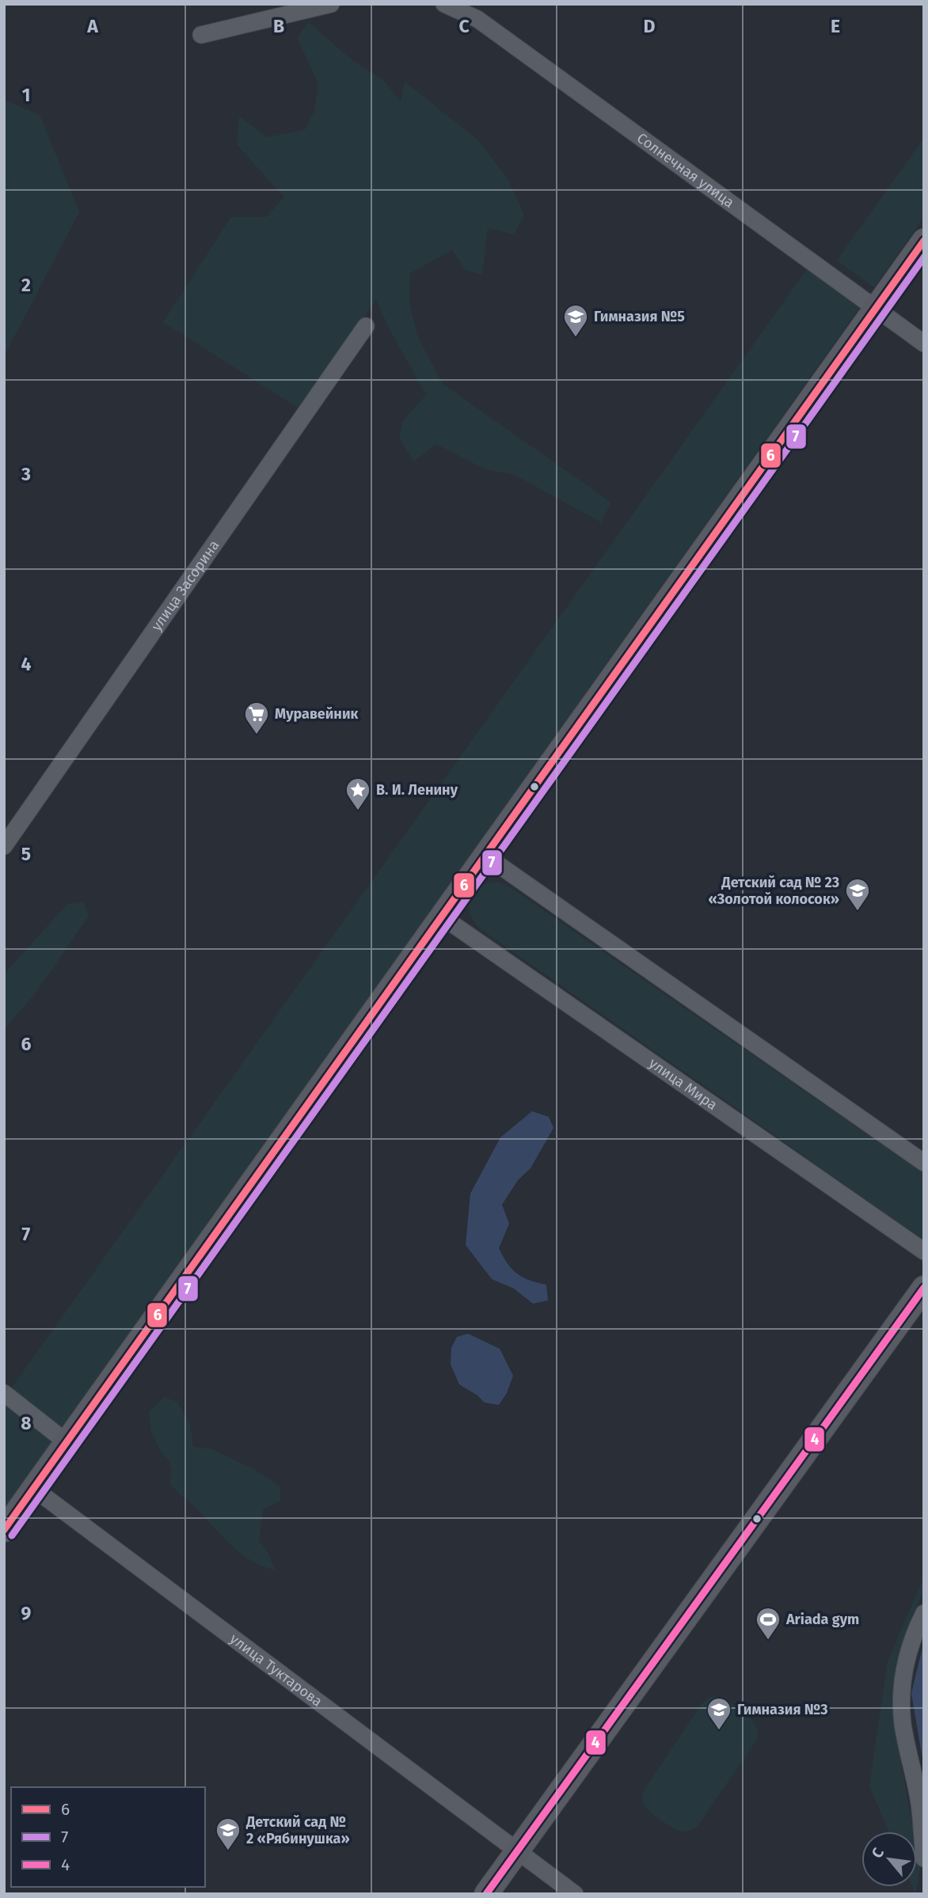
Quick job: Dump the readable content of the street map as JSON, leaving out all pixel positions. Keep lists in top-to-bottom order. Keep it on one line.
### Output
{"streets":{"street":["Солнечная улица","улица Засорина","улица Мира","улица Туктарова"]},"places":{"school or university":["Гимназия №5","Детский сад № 23 «Золотой колосок»","Гимназия №3","Детский сад № 2 «Рябинушка»"],"supermarket":["Муравейник"],"place":["В. И. Ленину"],"sports":["Ariada gym"]},"lines":["transit line 6","transit line 7","transit line 4"],"legend":["6","7","4"],"north":"top left","grid":{"columns":["A","B","C","D","E"],"rows":["1","2","3","4","5","6","7","8","9"]}}
